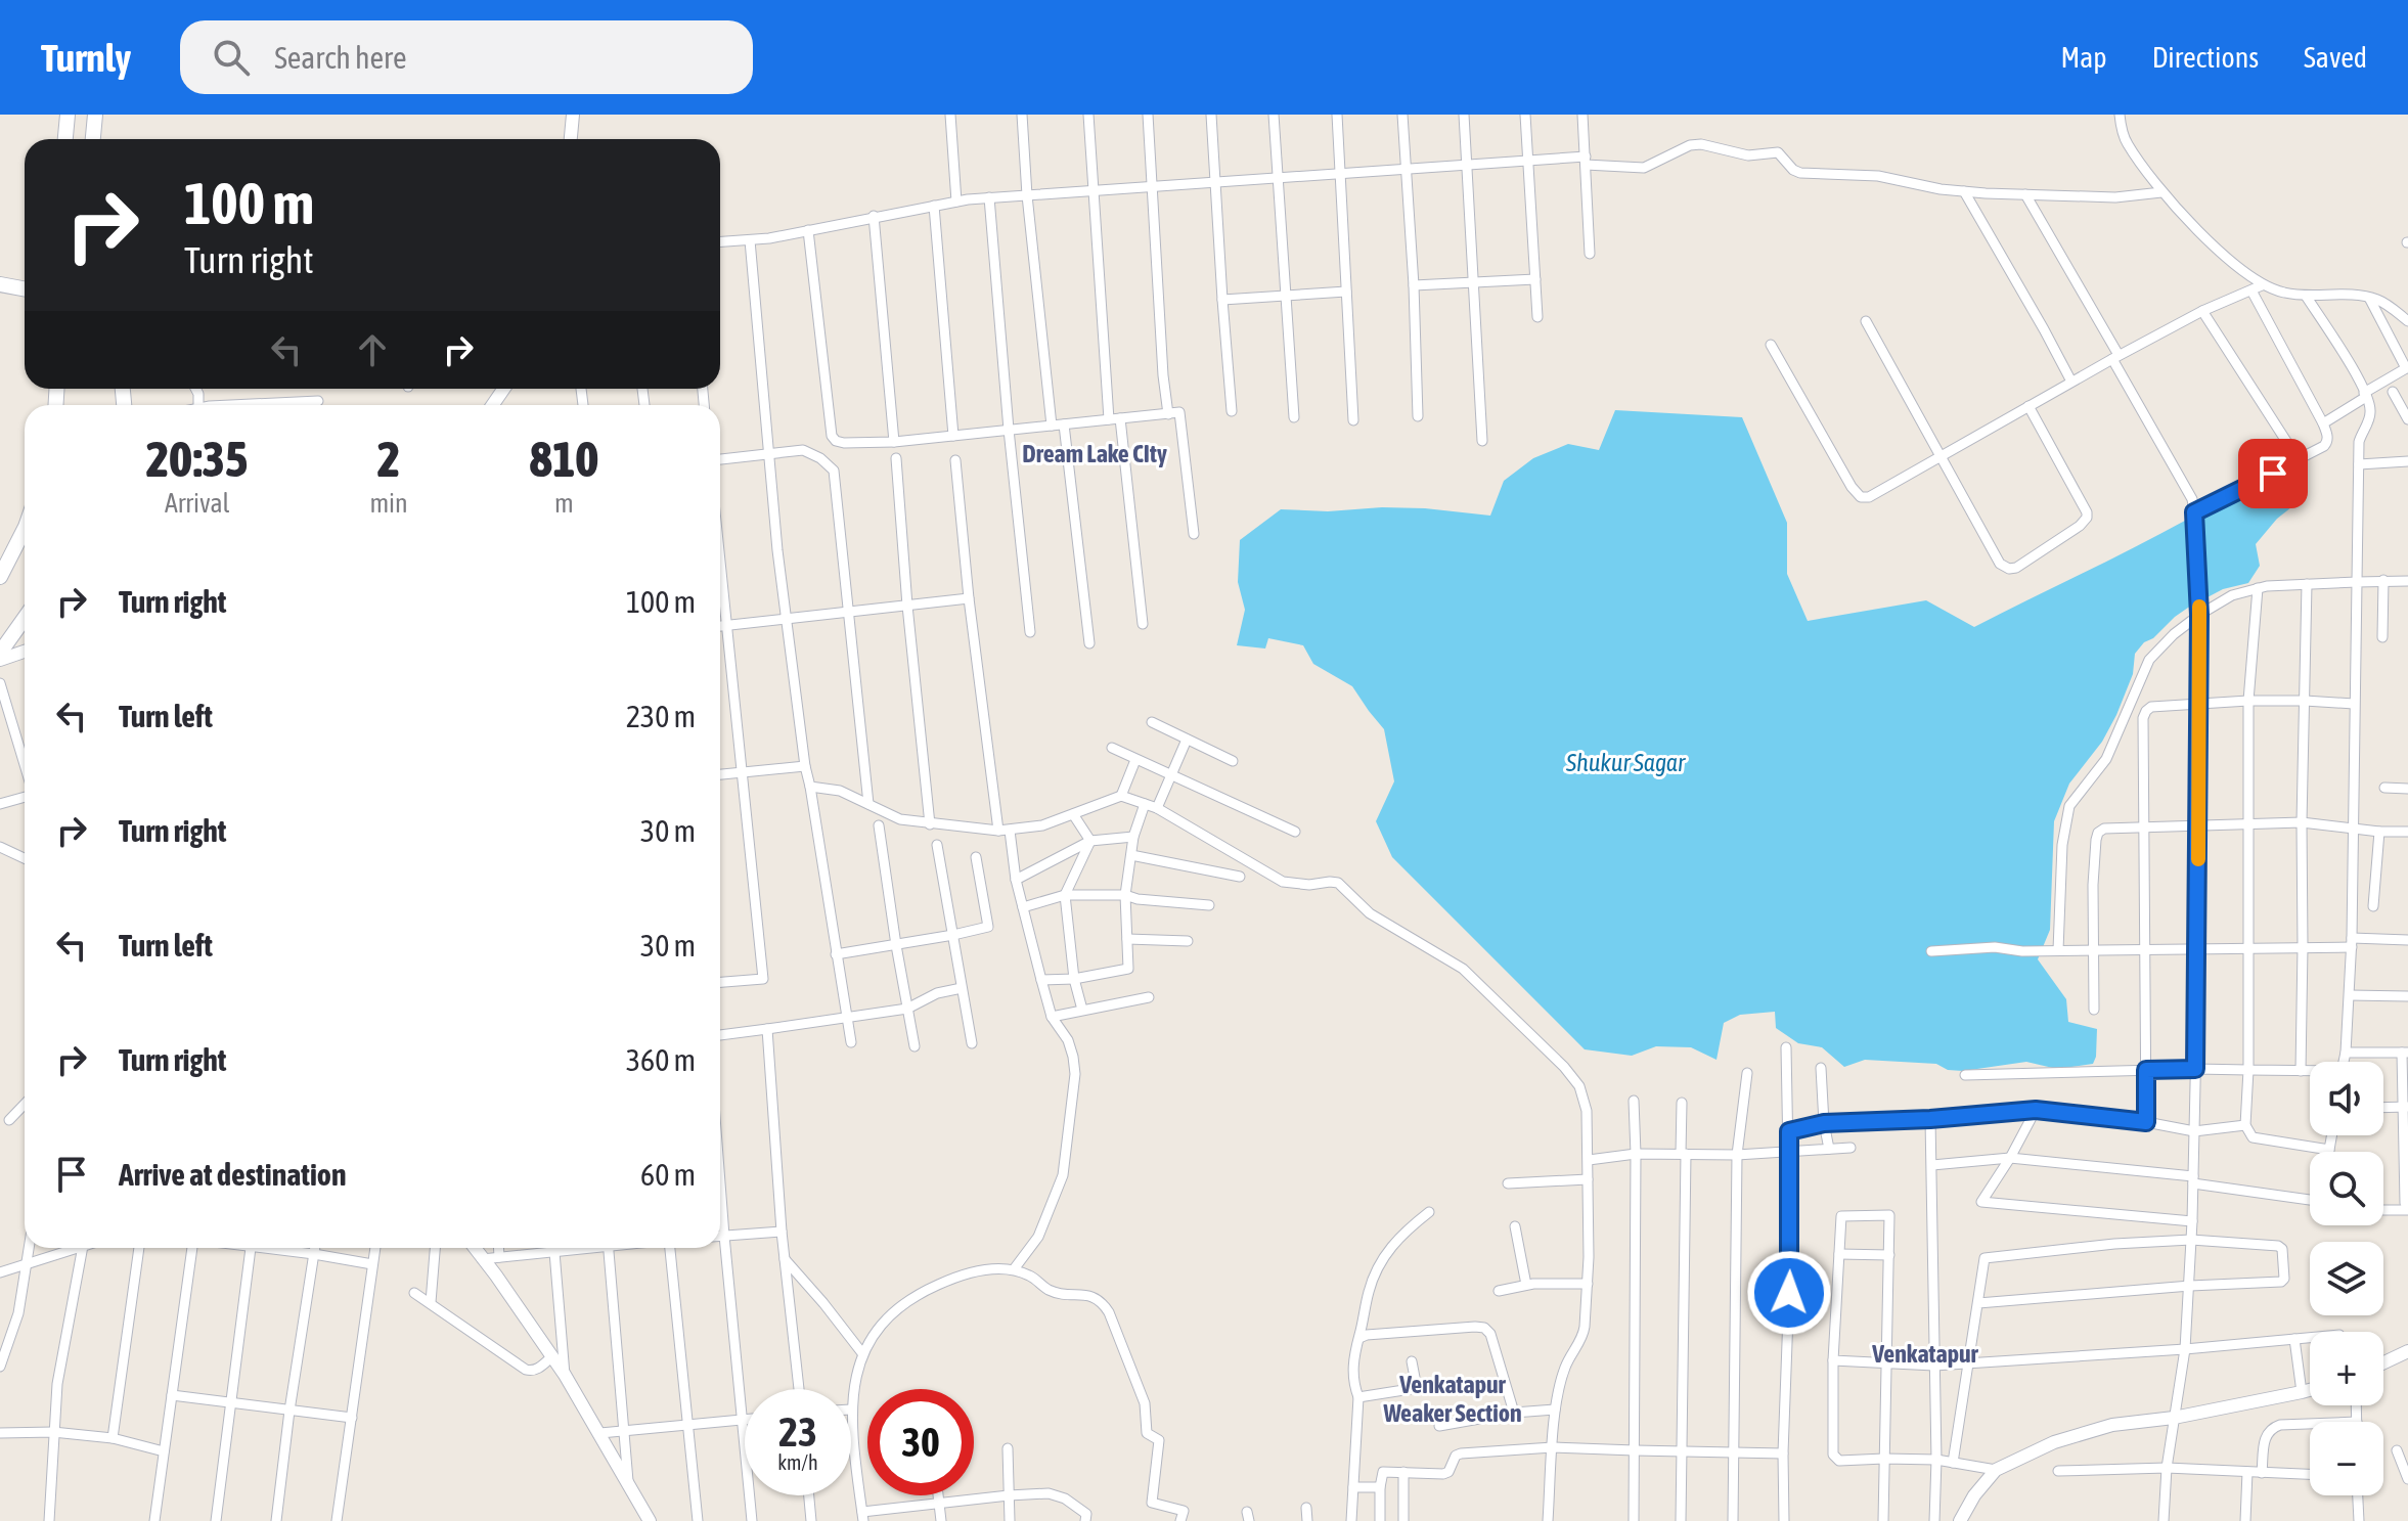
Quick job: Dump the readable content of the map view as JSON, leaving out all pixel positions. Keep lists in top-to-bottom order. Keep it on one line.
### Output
{"districts":["Dream Lake CIty","Venkatapur","Venkatapur Weaker Section"],"water":["Shukur Sagar"],"page":{"header":"Turnly","search":"Search here","nav":["Map","Directions","Saved"],"turn":["100 m","Turn right"],"eta":["20:35","Arrival","2","min","810","m"],"list":[{"name":"Turn right","value":"100 m"},{"name":"Turn left","value":"230 m"},{"name":"Turn right","value":"30 m"},{"name":"Turn left","value":"30 m"},{"name":"Turn right","value":"360 m"},{"name":"Arrive at destination","value":"60 m"}],"map_buttons":["+","−"],"speed":"23 km/h","limit":"30"}}
